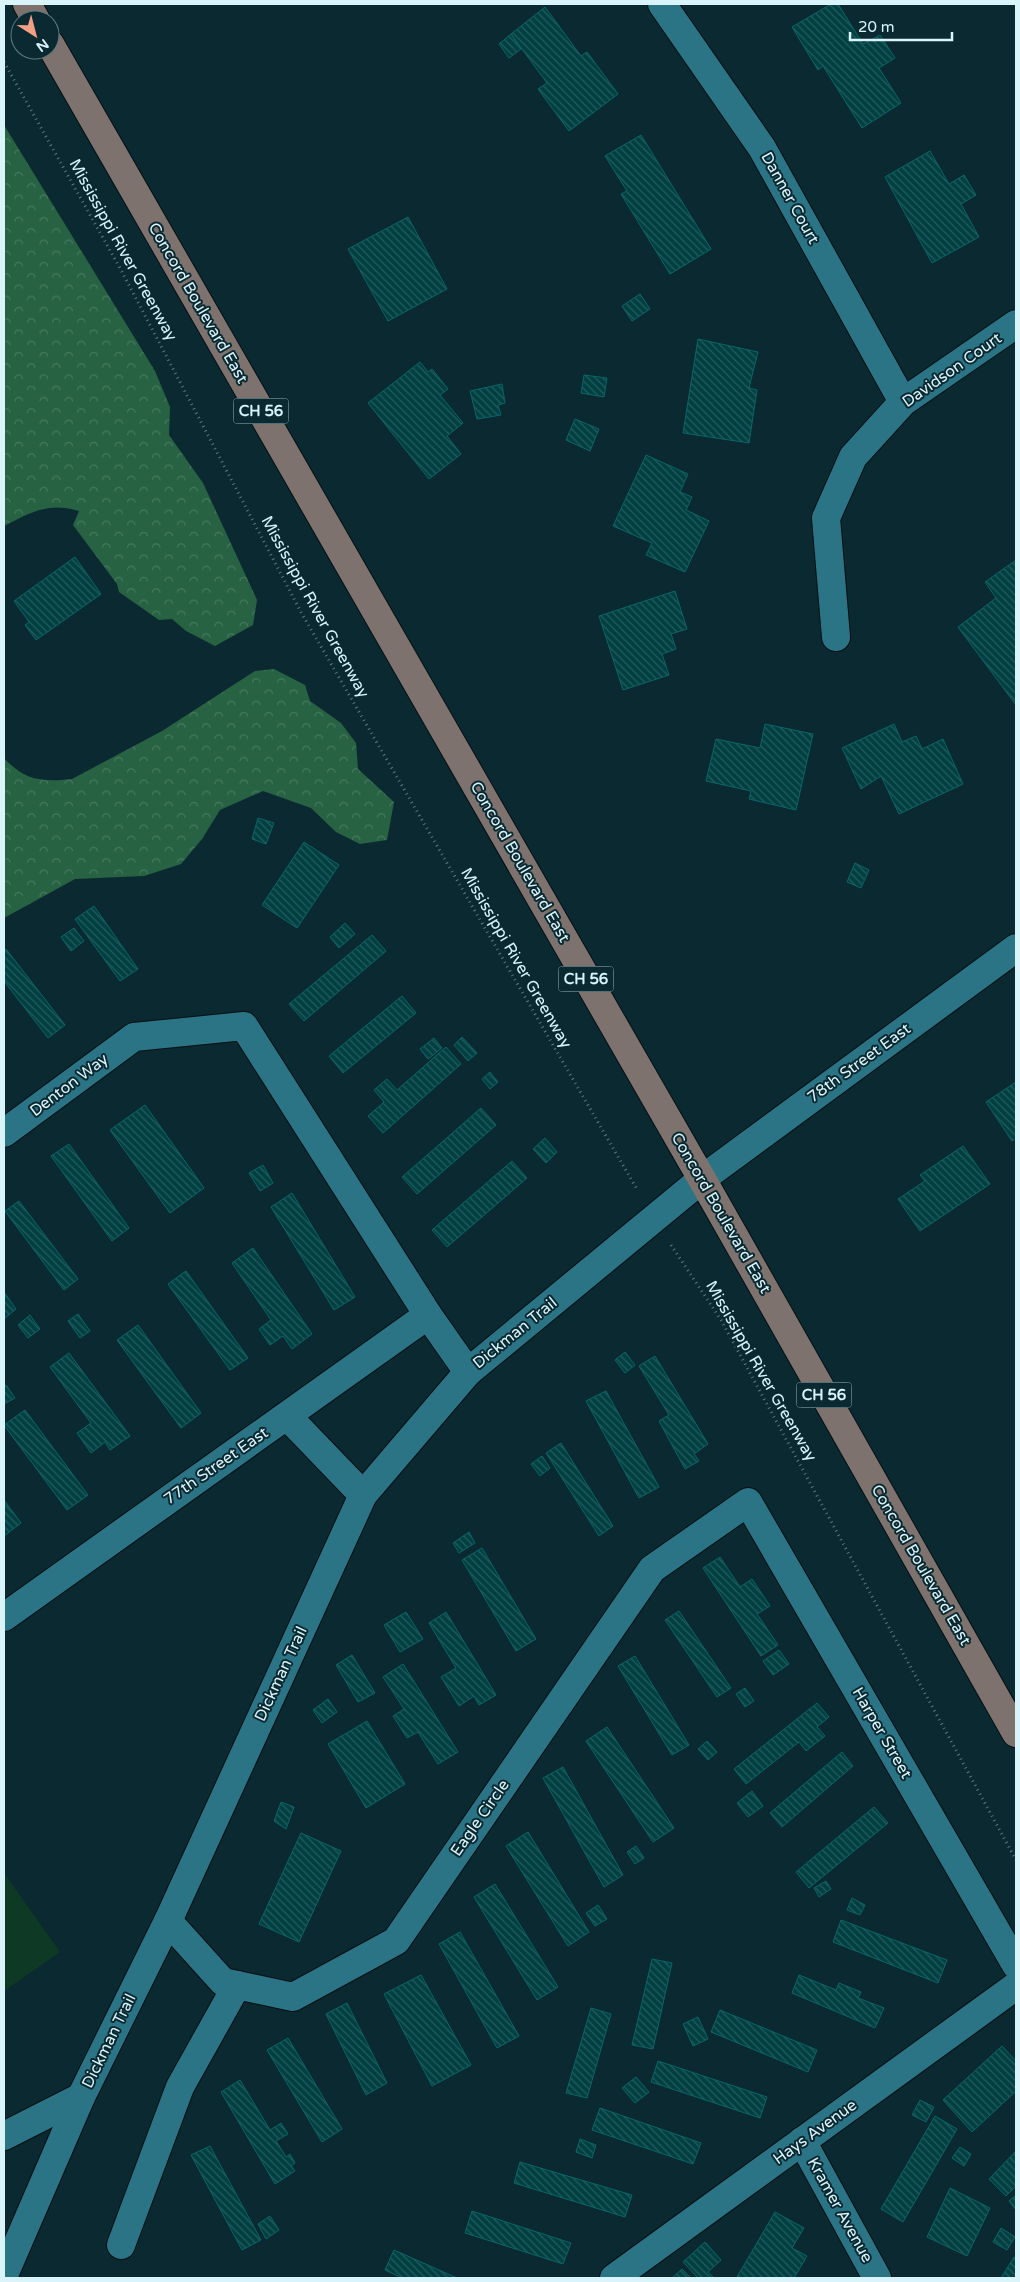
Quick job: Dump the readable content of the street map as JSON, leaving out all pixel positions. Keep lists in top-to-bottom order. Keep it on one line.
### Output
{"streets":{"main road":["Concord Boulevard East","CH 56"],"street":["Danner Court","Davidson Court","78th Street East","Denton Way","Dickman Trail","77th Street East","Harper Street","Eagle Circle","Hays Avenue","Kramer Avenue"],"path":["Mississippi River Greenway"]},"crossings":[["Danner Court","Davidson Court"],["Mississippi River Greenway","Dickman Trail"],["Concord Boulevard East","78th Street East"],["Concord Boulevard East","Dickman Trail"],["78th Street East","Dickman Trail"],["Denton Way","77th Street East"],["Dickman Trail","Eagle Circle"],["Harper Street","Eagle Circle"],["Hays Avenue","Kramer Avenue"]],"scale_bar":"20 m","north":"bottom right"}
